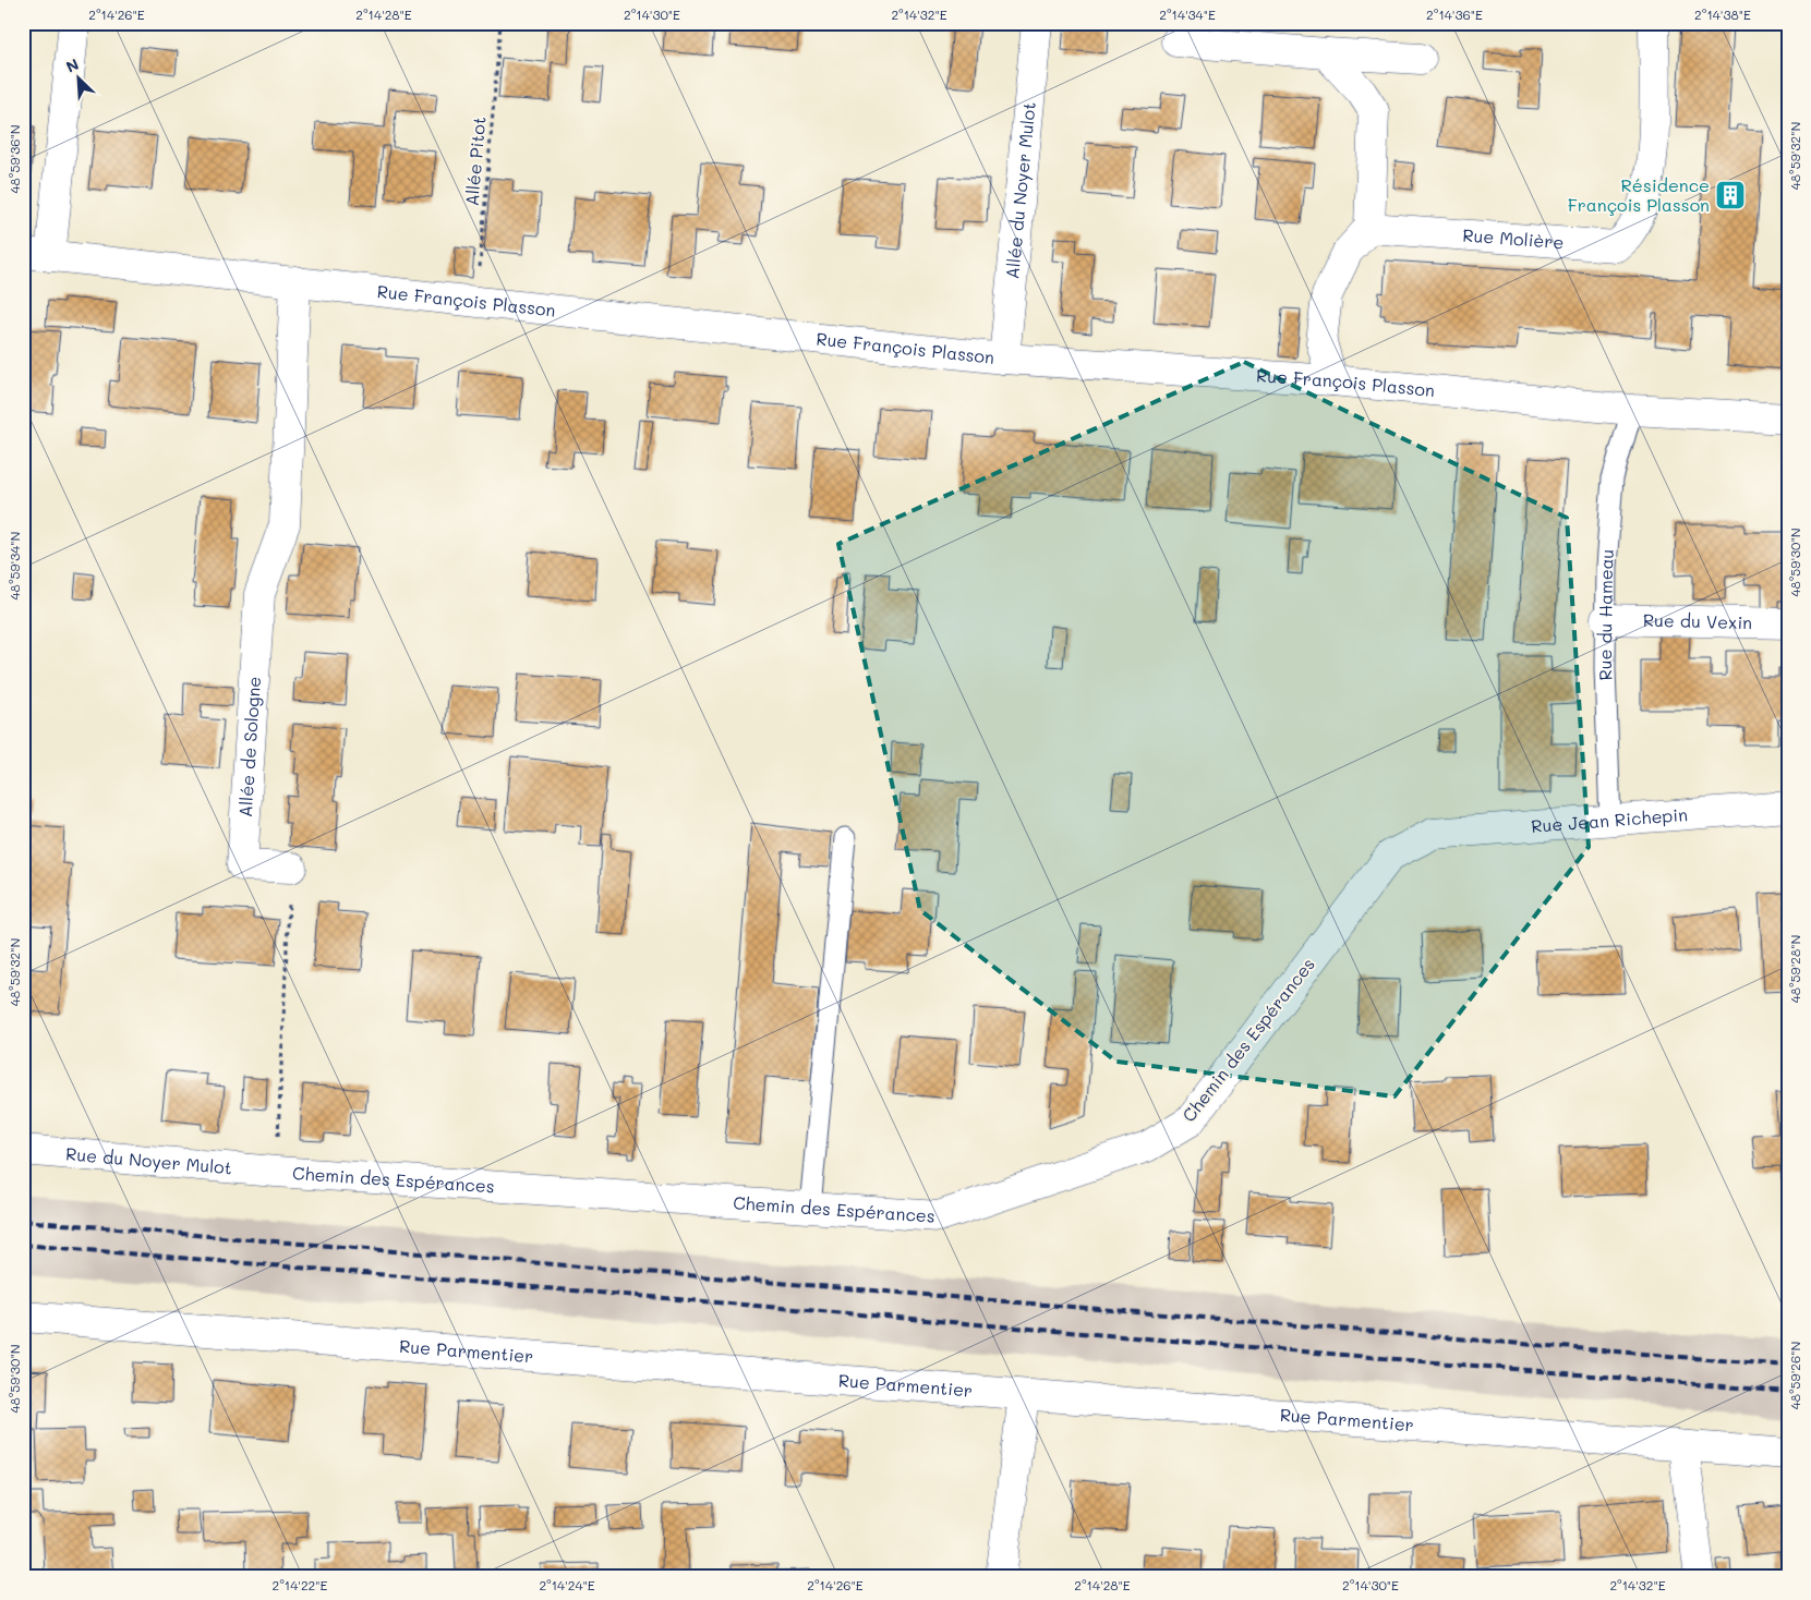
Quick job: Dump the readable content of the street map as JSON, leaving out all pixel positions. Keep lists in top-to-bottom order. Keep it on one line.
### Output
{"streets":{"street":["Allée du Noyer Mulot","Rue Molière","Rue François Plasson","Rue du Vexin","Allée de Sologne","Rue Jean Richepin","Chemin des Espérances","Rue du Noyer Mulot","Rue Parmentier"],"lane":["Rue du Hameau"],"path":["Allée Pitot"]},"crossings":[["Allée Pitot","Rue François Plasson"],["Allée du Noyer Mulot","Rue François Plasson"],["Rue François Plasson","Rue du Hameau"],["Rue François Plasson","Allée de Sologne"],["Rue du Hameau","Rue du Vexin"],["Rue du Hameau","Rue Jean Richepin"],["Rue Jean Richepin","Chemin des Espérances"],["Chemin des Espérances","Rue du Noyer Mulot"]],"places":{"building":["Résidence François Plasson"]},"north":"top left","coordinates":["2°14'26\"E","2°14'28\"E","2°14'30\"E","2°14'32\"E","2°14'34\"E","2°14'36\"E","2°14'38\"E","48°59'32\"N","48°59'36\"N","48°59'30\"N","48°59'34\"N","48°59'28\"N","48°59'26\"N","2°14'22\"E","2°14'24\"E"]}
